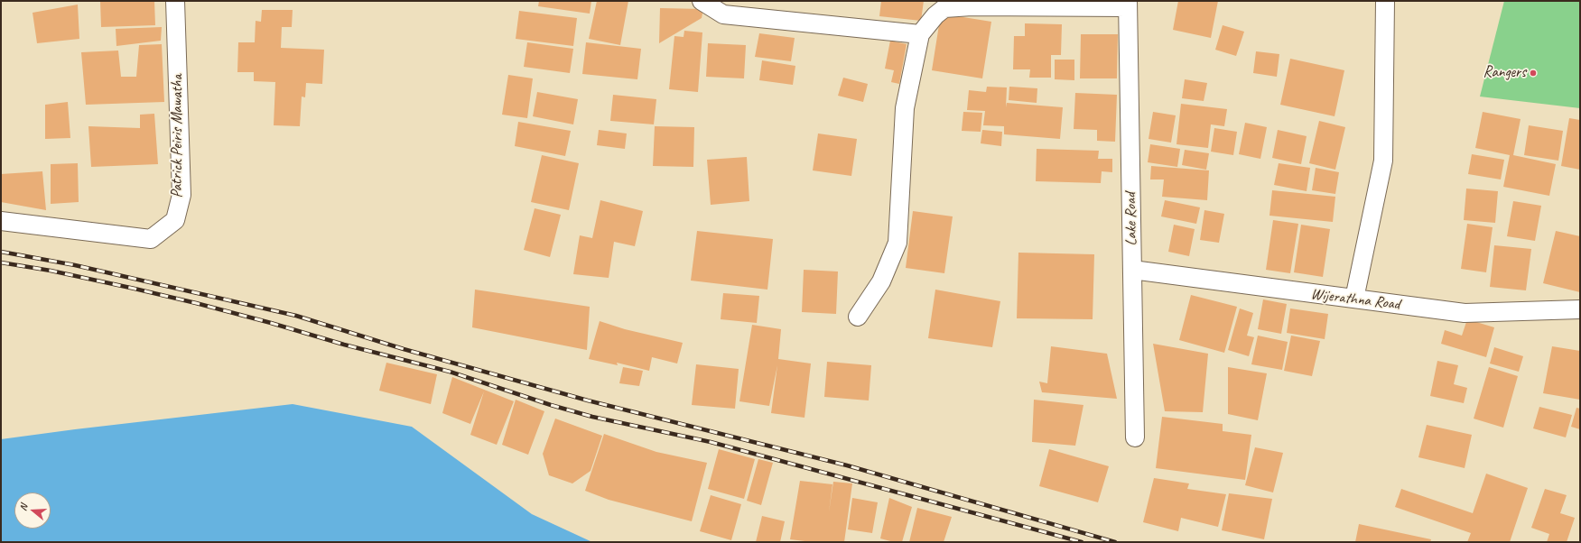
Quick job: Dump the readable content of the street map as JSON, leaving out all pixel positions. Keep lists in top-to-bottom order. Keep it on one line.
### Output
{"streets":{"street":["Patrick Peiris Mawatha","Lake Road","Wijerathna Road"]},"crossings":[["Lake Road","Wijerathna Road"]],"places":["Rangers"],"north":"left"}
